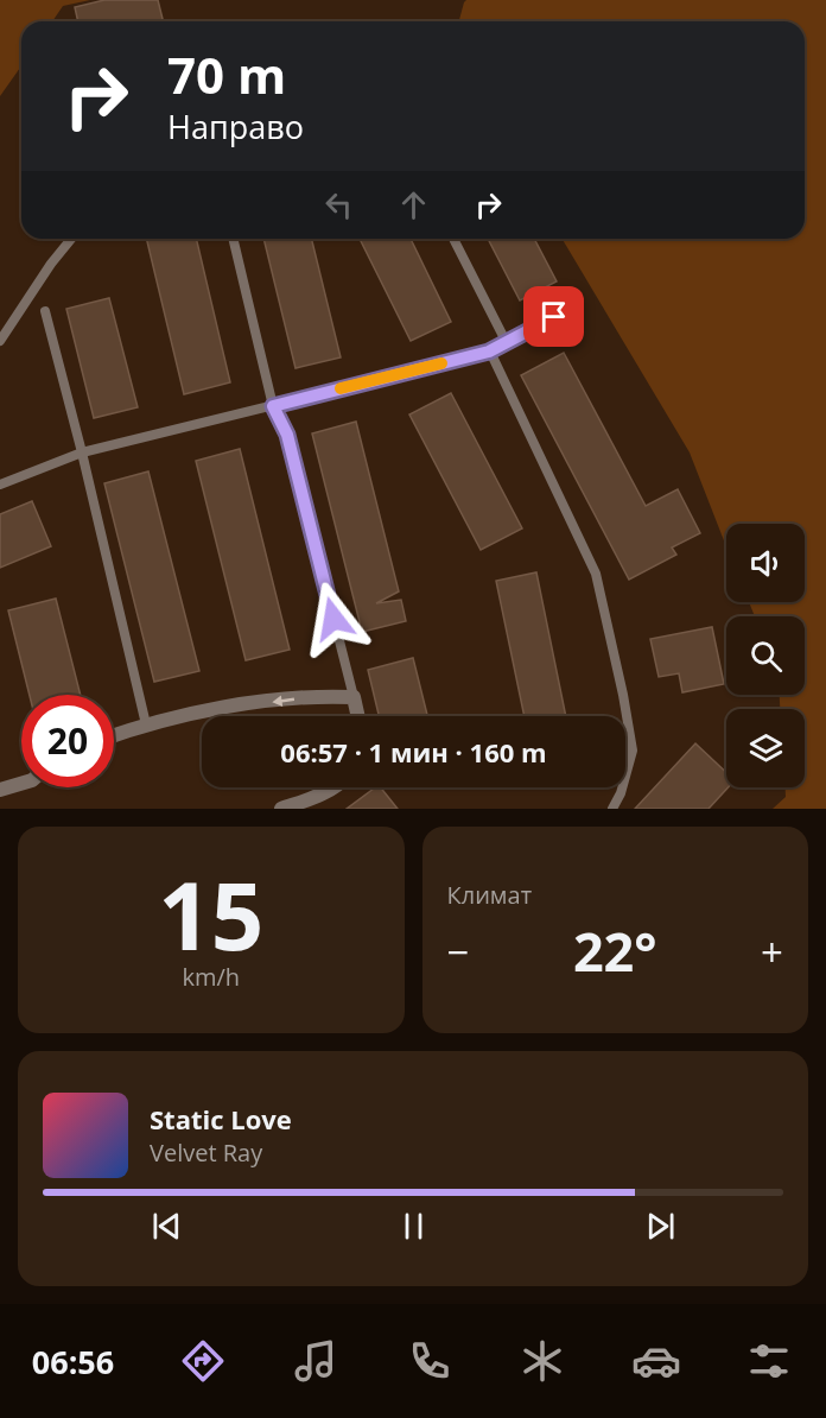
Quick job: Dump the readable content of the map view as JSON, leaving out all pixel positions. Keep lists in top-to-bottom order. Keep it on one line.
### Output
{"page":{"turn":["70 m","Направо"],"limit":"20","trip":"06:57 · 1 мин · 160 m","tile":[["15","km/h"],"Климат"],"heat":["−","22°","+"],"song":["Static Love","Velvet Ray"],"tabs":"06:56"}}
